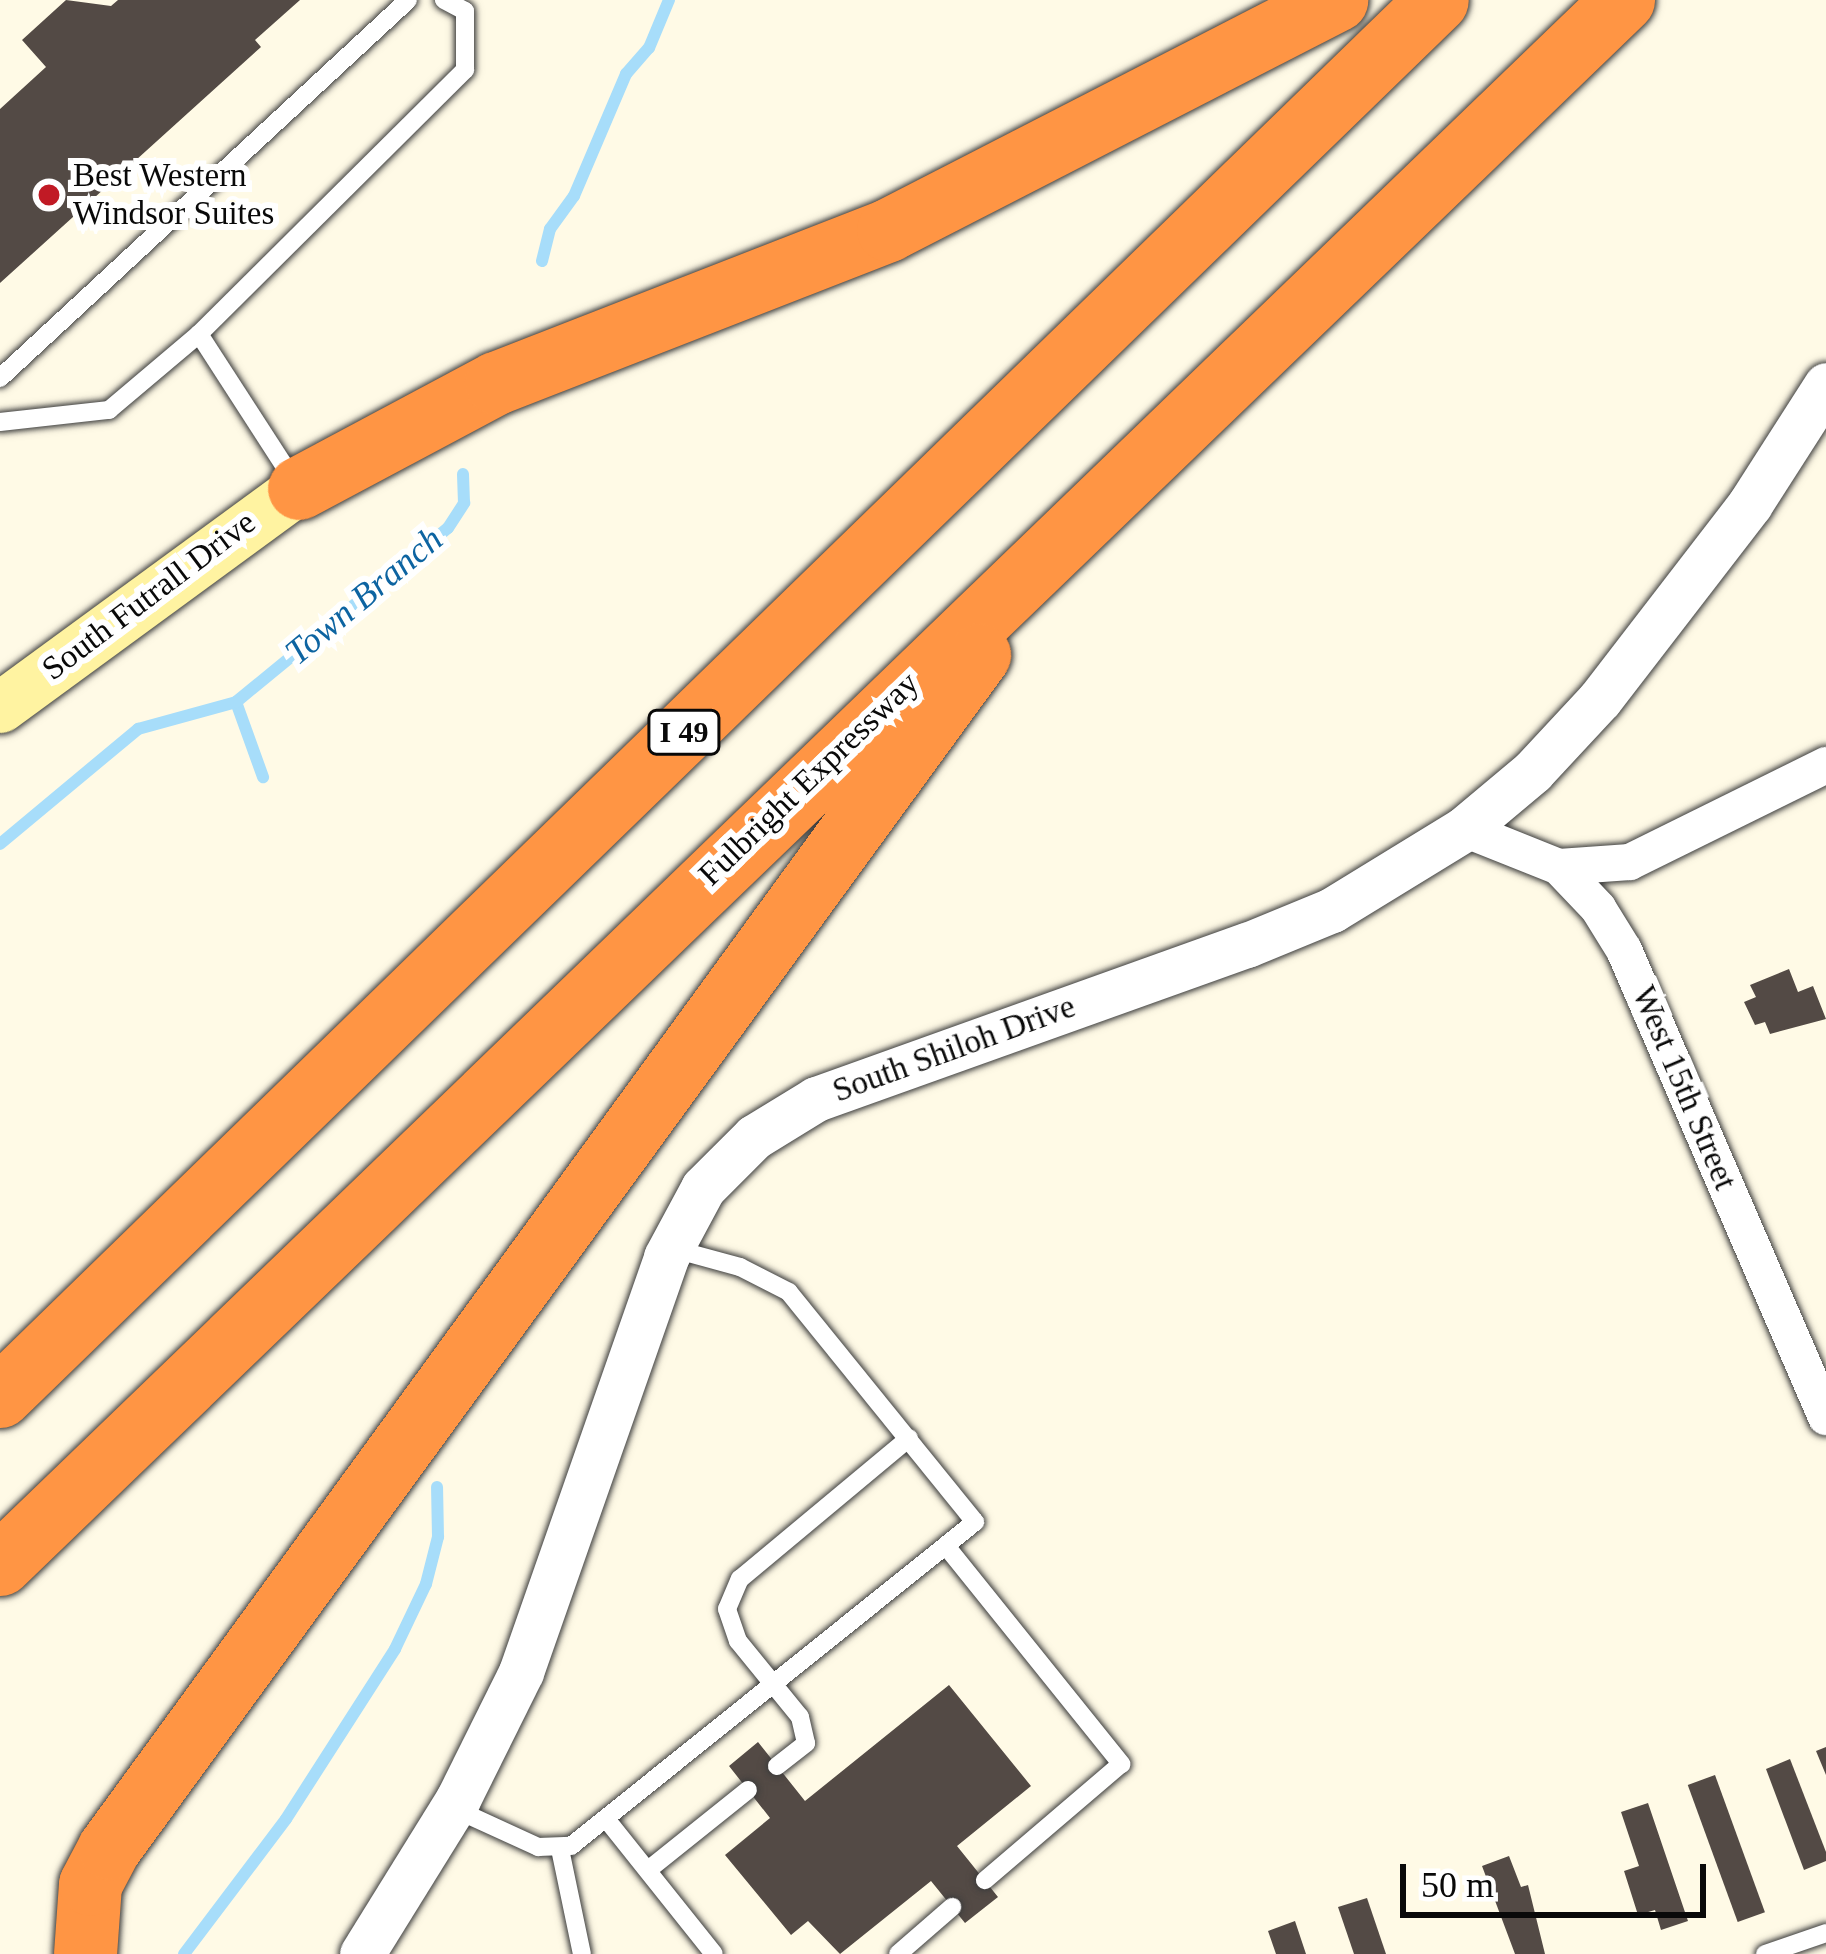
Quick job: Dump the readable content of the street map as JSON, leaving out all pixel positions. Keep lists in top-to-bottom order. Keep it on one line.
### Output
{"streets":{"highway":["I 49","Fulbright Expressway"],"main road":["South Futrall Drive"],"street":["South Shiloh Drive","West 15th Street"]},"water":["Town Branch"],"places":["Best Western Windsor Suites"],"scale_bar":"50 m"}
